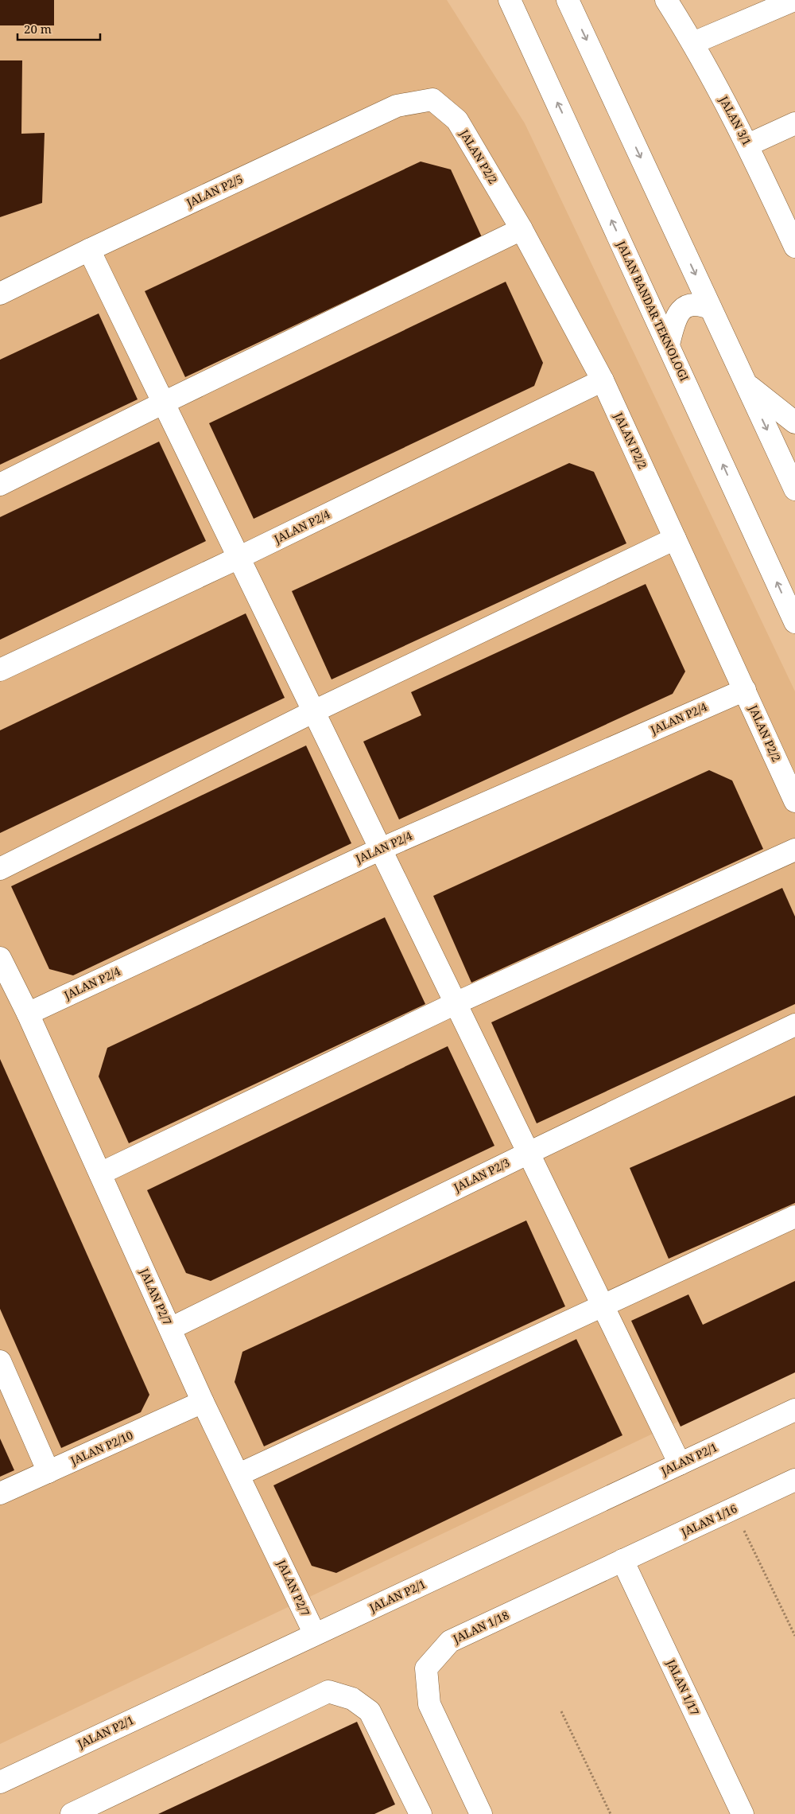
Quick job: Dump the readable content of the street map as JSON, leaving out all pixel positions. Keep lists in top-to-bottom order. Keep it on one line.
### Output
{"streets":{"street":["JALAN 3/1","JALAN P2/2","JALAN P2/5","JALAN BANDAR TEKNOLOGI","JALAN P2/4","JALAN P2/3","JALAN P2/7","JALAN P2/10","JALAN P2/1","JALAN 1/16","JALAN 1/18","JALAN 1/17"]},"crossings":[["JALAN P2/2","JALAN P2/5"],["JALAN P2/2","JALAN P2/4"],["JALAN P2/4","JALAN P2/7"],["JALAN P2/3","JALAN P2/7"],["JALAN P2/7","JALAN P2/10"],["JALAN P2/7","JALAN P2/1"],["JALAN 1/16","JALAN 1/18"],["JALAN 1/16","JALAN 1/17"],["JALAN 1/18","JALAN 1/17"]],"scale_bar":"20 m"}
